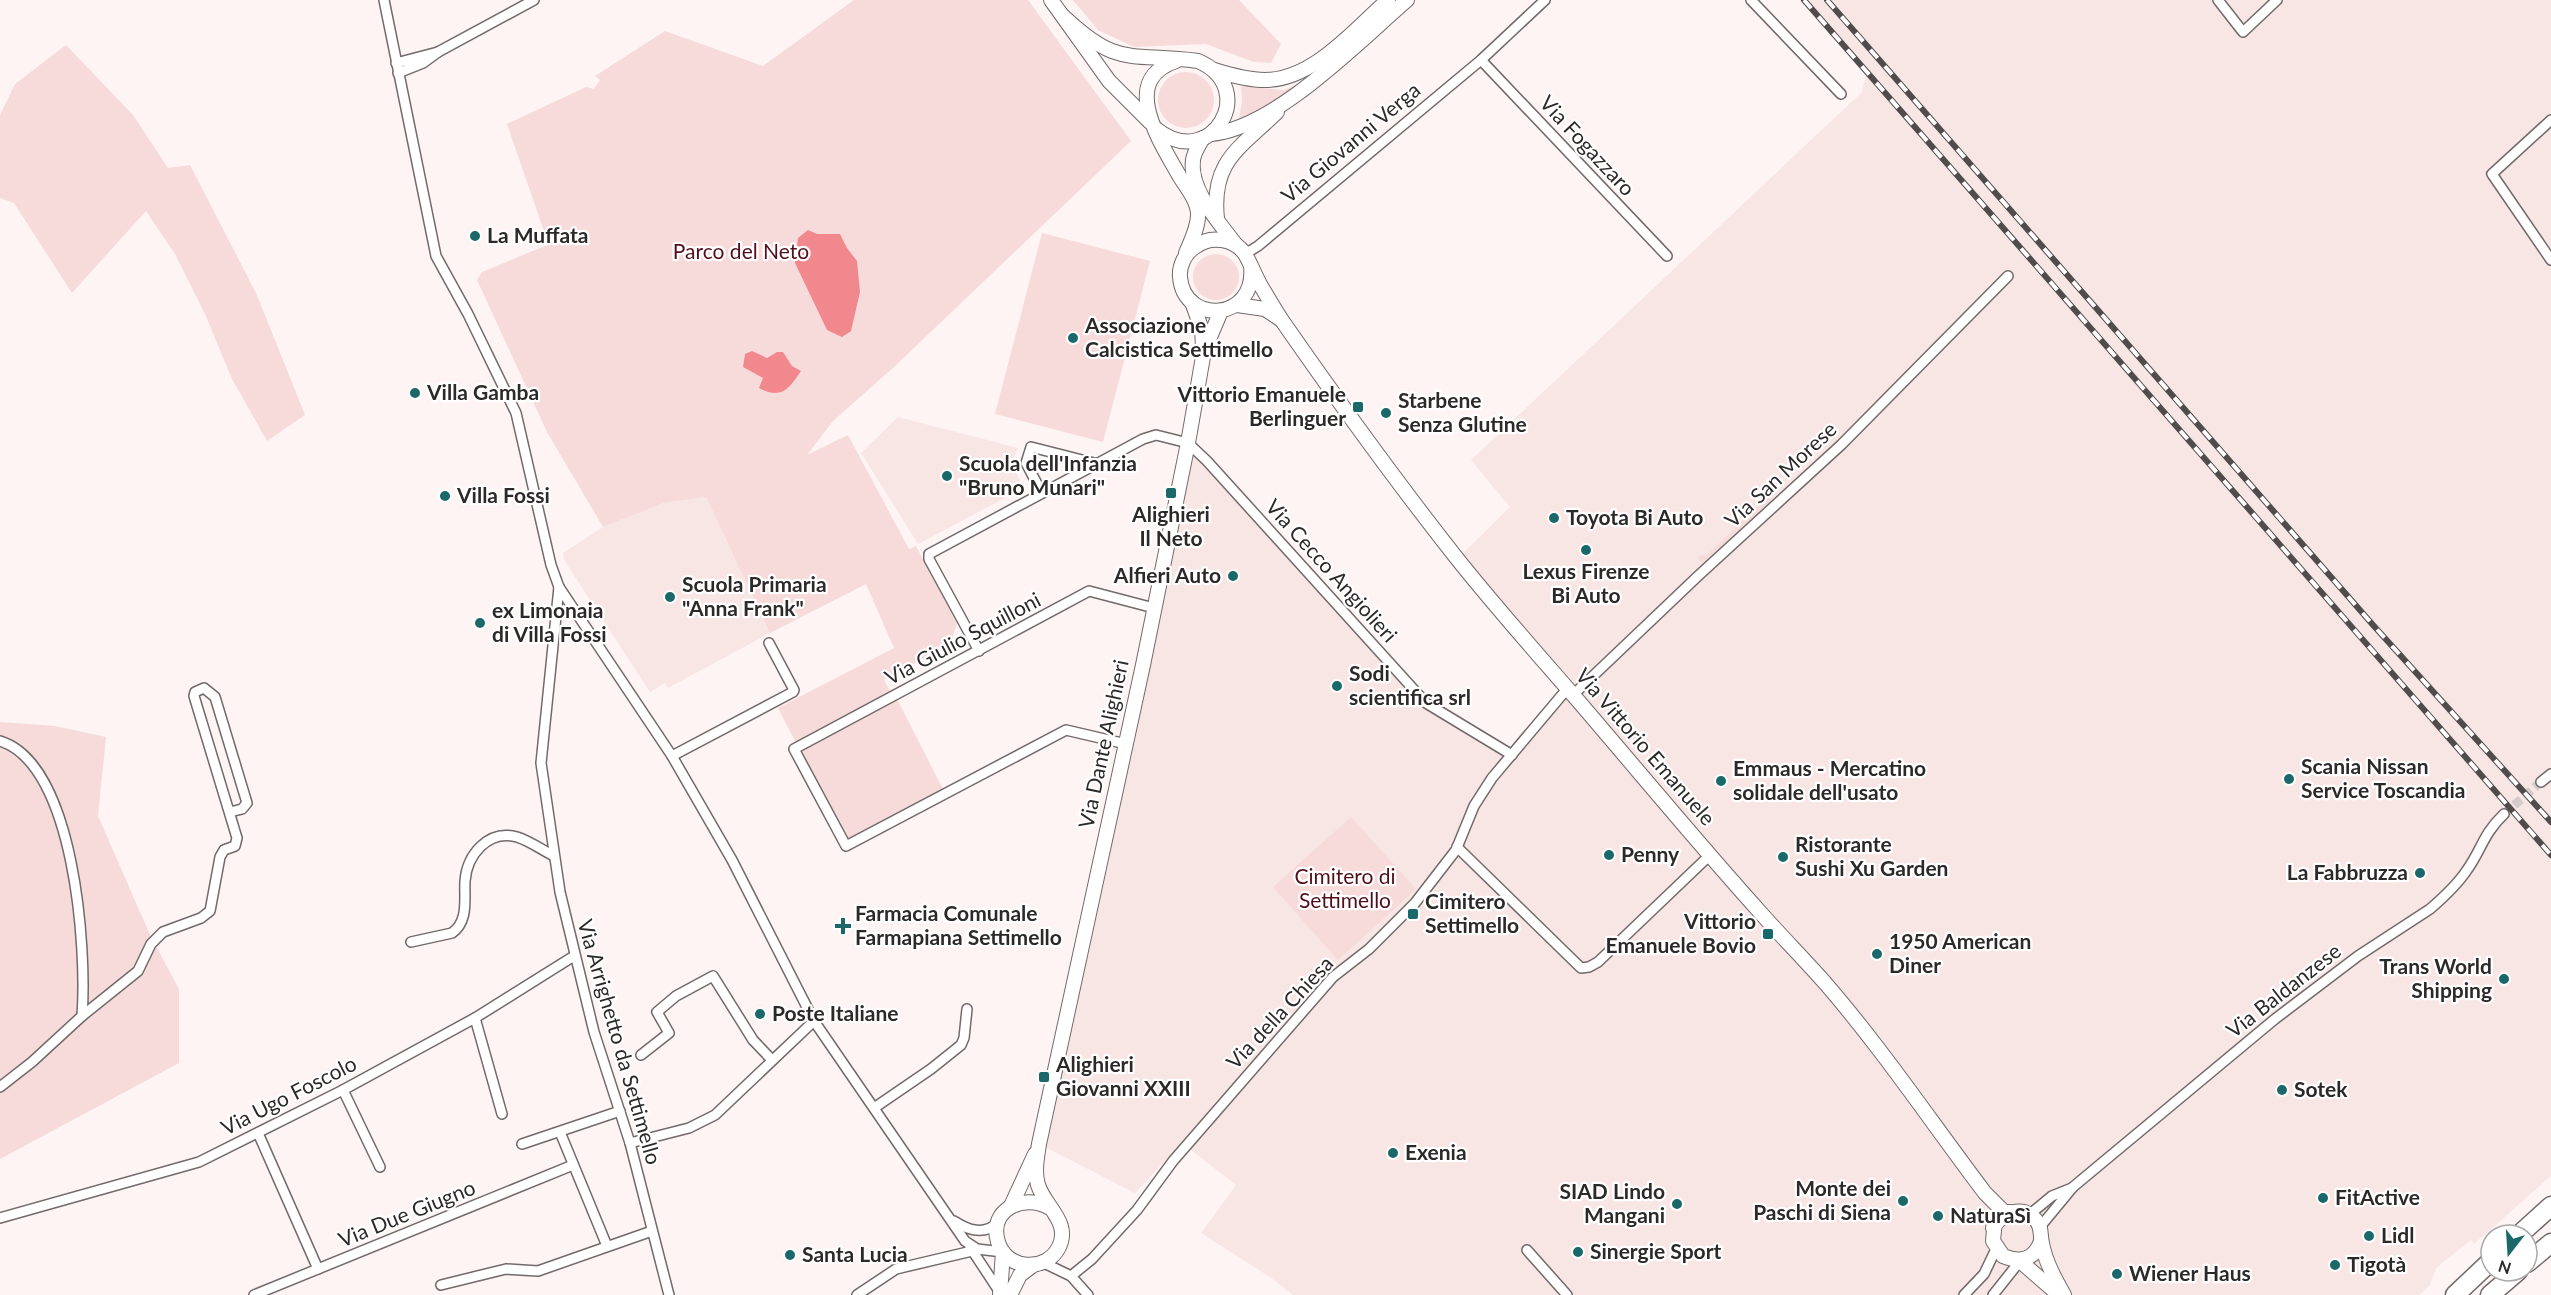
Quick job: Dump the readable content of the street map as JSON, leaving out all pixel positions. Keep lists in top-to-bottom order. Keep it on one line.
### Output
{"streets":{"main road":["Via Dante Alighieri","Via Vittorio Emanuele"],"street":["Via Giovanni Verga","Via Fogazzaro","Via San Morese","Via Cecco Angiolieri","Via Giulio Squilloni","Via Baldanzese","Via della Chiesa","Via Arrighetto da Settimello","Via Ugo Foscolo","Via Due Giugno"]},"crossings":[["Via Giovanni Verga","Via Fogazzaro"],["Via Giovanni Verga","Via Dante Alighieri"],["Via Giovanni Verga","Via Vittorio Emanuele"],["Via San Morese","Via Vittorio Emanuele"],["Via San Morese","Via della Chiesa"],["Via Cecco Angiolieri","Via Dante Alighieri"],["Via Cecco Angiolieri","Via della Chiesa"],["Via Giulio Squilloni","Via Dante Alighieri"],["Via Dante Alighieri","Via Vittorio Emanuele"],["Via Vittorio Emanuele","Via Baldanzese"],["Via Vittorio Emanuele","Via della Chiesa"],["Via Arrighetto da Settimello","Via Ugo Foscolo"]],"parks":["Parco del Neto","Cimitero di Settimello"],"places":{"other":["La Muffata","Associazione Calcistica Settimello","Villa Gamba","Starbene Senza Glutine","Scuola dell'Infanzia \"Bruno Munari\"","Villa Fossi","Toyota Bi Auto","Lexus Firenze Bi Auto","Alfieri Auto","Scuola Primaria \"Anna Frank\"","ex Limonaia di Villa Fossi","Sodi scientifica srl","Scania Nissan Service Toscandia","Emmaus - Mercatino solidale dell'usato","Penny","Ristorante Sushi Xu Garden","La Fabbruzza","1950 American Diner","Trans World Shipping","Poste Italiane","Sotek","Exenia","FitActive","Monte dei Paschi di Siena","SIAD Lindo Mangani","NaturaSì","Lidl","Sinergie Sport","Santa Lucia","Tigotà","Wiener Haus"],"transit":["Vittorio Emanuele Berlinguer","Alighieri Il Neto","Cimitero Settimello","Vittorio Emanuele Bovio","Alighieri Giovanni XXIII"],"health":["Farmacia Comunale Farmapiana Settimello"]},"north":"bottom"}
